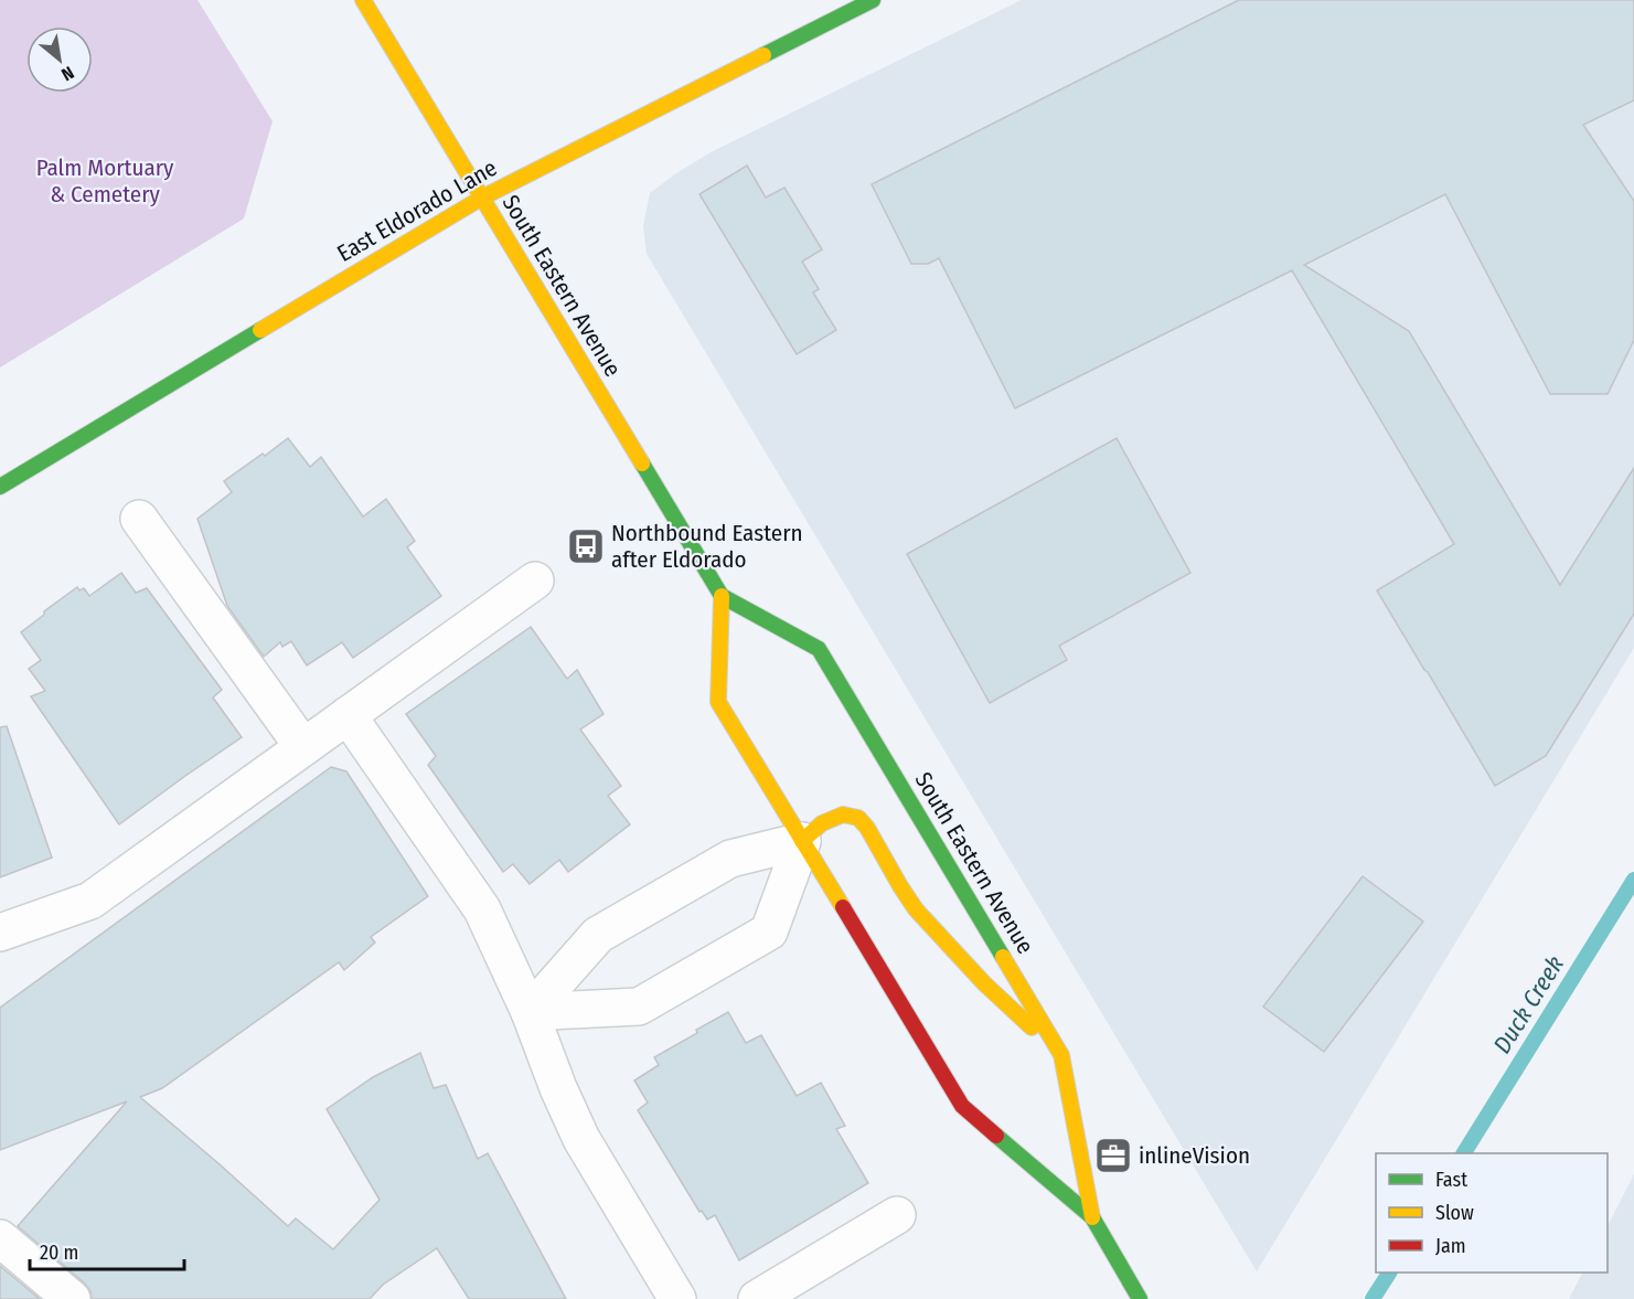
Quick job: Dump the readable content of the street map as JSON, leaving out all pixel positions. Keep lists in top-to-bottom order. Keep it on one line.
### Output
{"streets":{"main road":["East Eldorado Lane","South Eastern Avenue"]},"crossings":[["East Eldorado Lane","South Eastern Avenue"]],"water":["Duck Creek"],"parks":["Palm Mortuary & Cemetery"],"places":{"bus stop":["Northbound Eastern after Eldorado"],"office":["inlineVision"]},"legend":["Fast","Slow","Jam"],"scale_bar":"20 m","north":"bottom right"}
